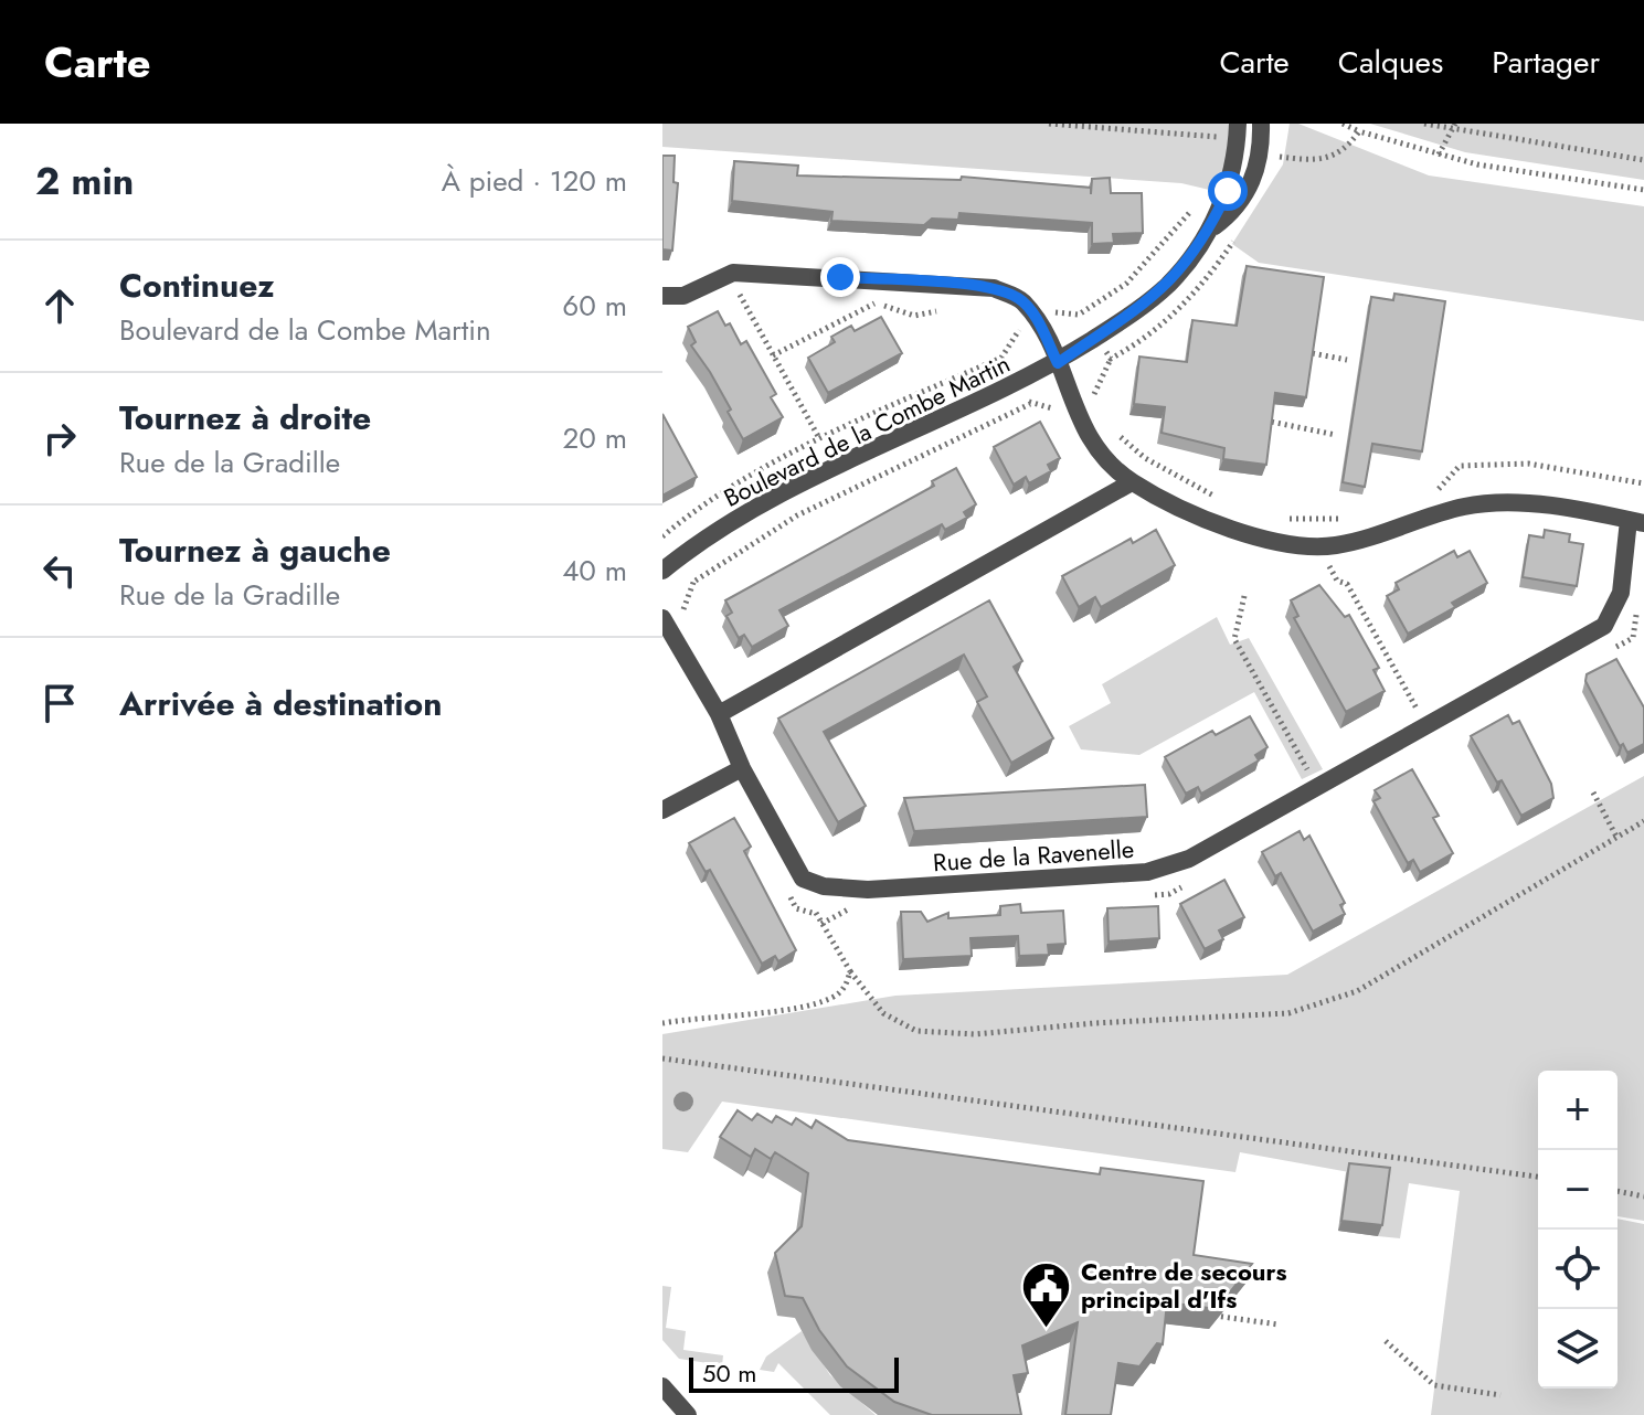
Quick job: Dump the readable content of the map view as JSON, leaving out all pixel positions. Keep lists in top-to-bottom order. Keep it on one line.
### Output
{"streets":{"street":["Boulevard de la Combe Martin","Rue de la Ravenelle"]},"places":{"public building":["Centre de secours principal d'Ifs"]},"scale_bar":"50 m","page":{"header":"Carte","nav":["Carte","Calques","Partager"],"heading":["2 min","À pied · 120 m"],"list":[["Continuez","Boulevard de la Combe Martin","60 m"],["Tournez à droite","Rue de la Gradille","20 m"],["Tournez à gauche","Rue de la Gradille","40 m"],"Arrivée à destination"],"map_buttons":["+","−"],"scale":"50 m"}}
